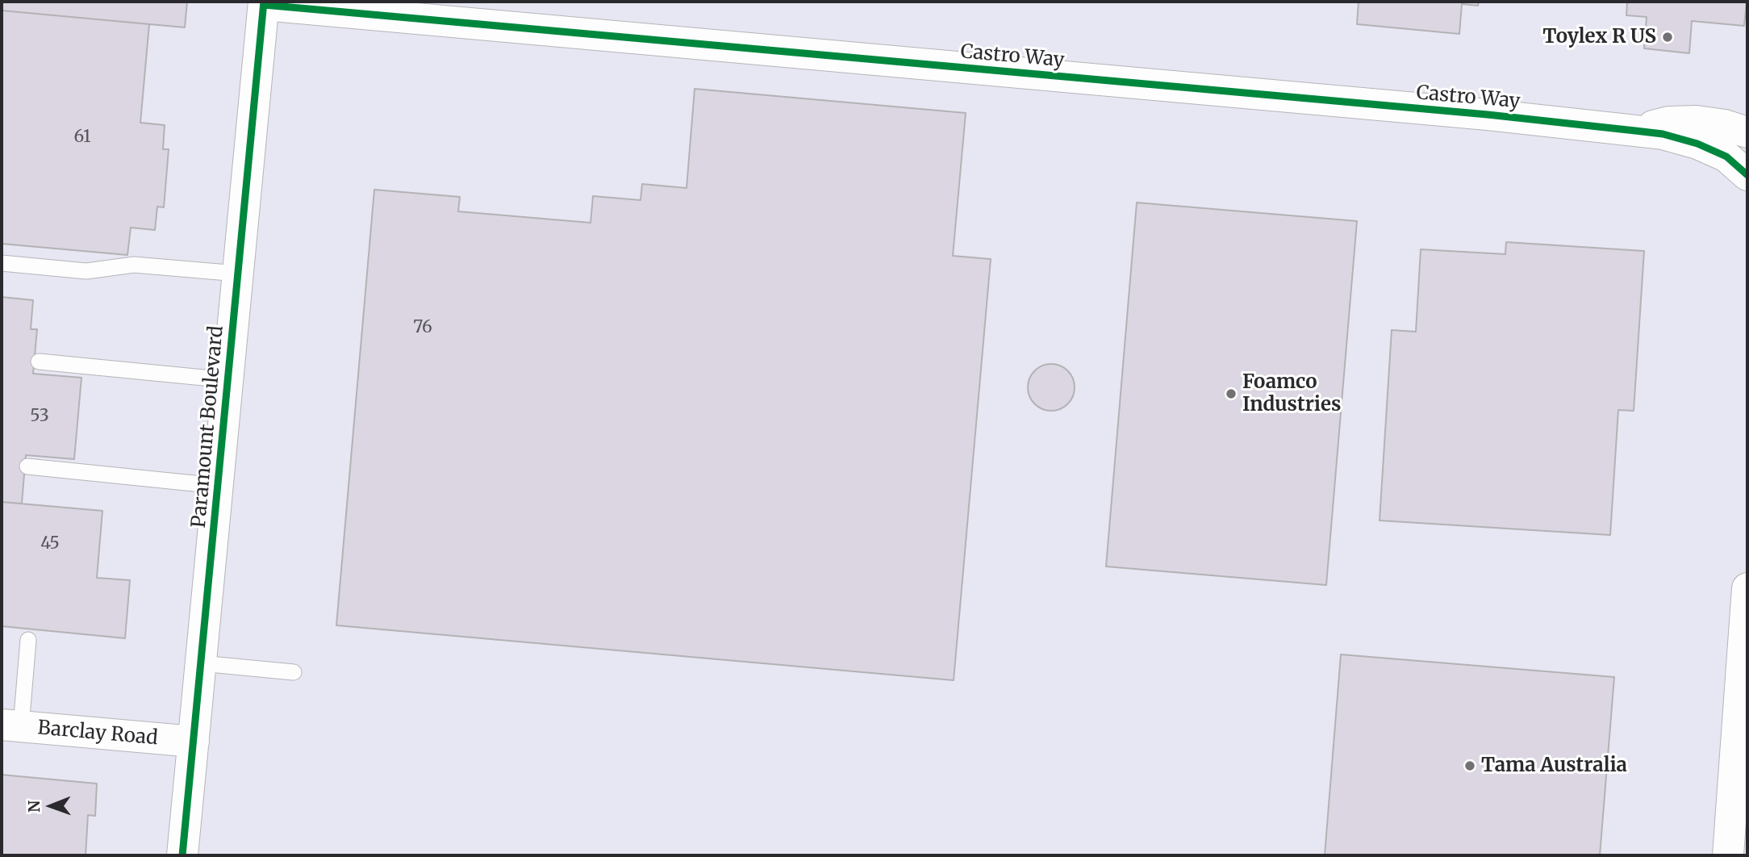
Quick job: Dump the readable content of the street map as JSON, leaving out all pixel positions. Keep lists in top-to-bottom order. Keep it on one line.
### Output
{"streets":{"street":["Castro Way","Paramount Boulevard","Barclay Road"]},"crossings":[["Castro Way","Paramount Boulevard"],["Paramount Boulevard","Barclay Road"]],"places":["Toylex R US","Foamco Industries","Tama Australia"],"house_numbers":["61","76","53","45"],"north":"left"}
